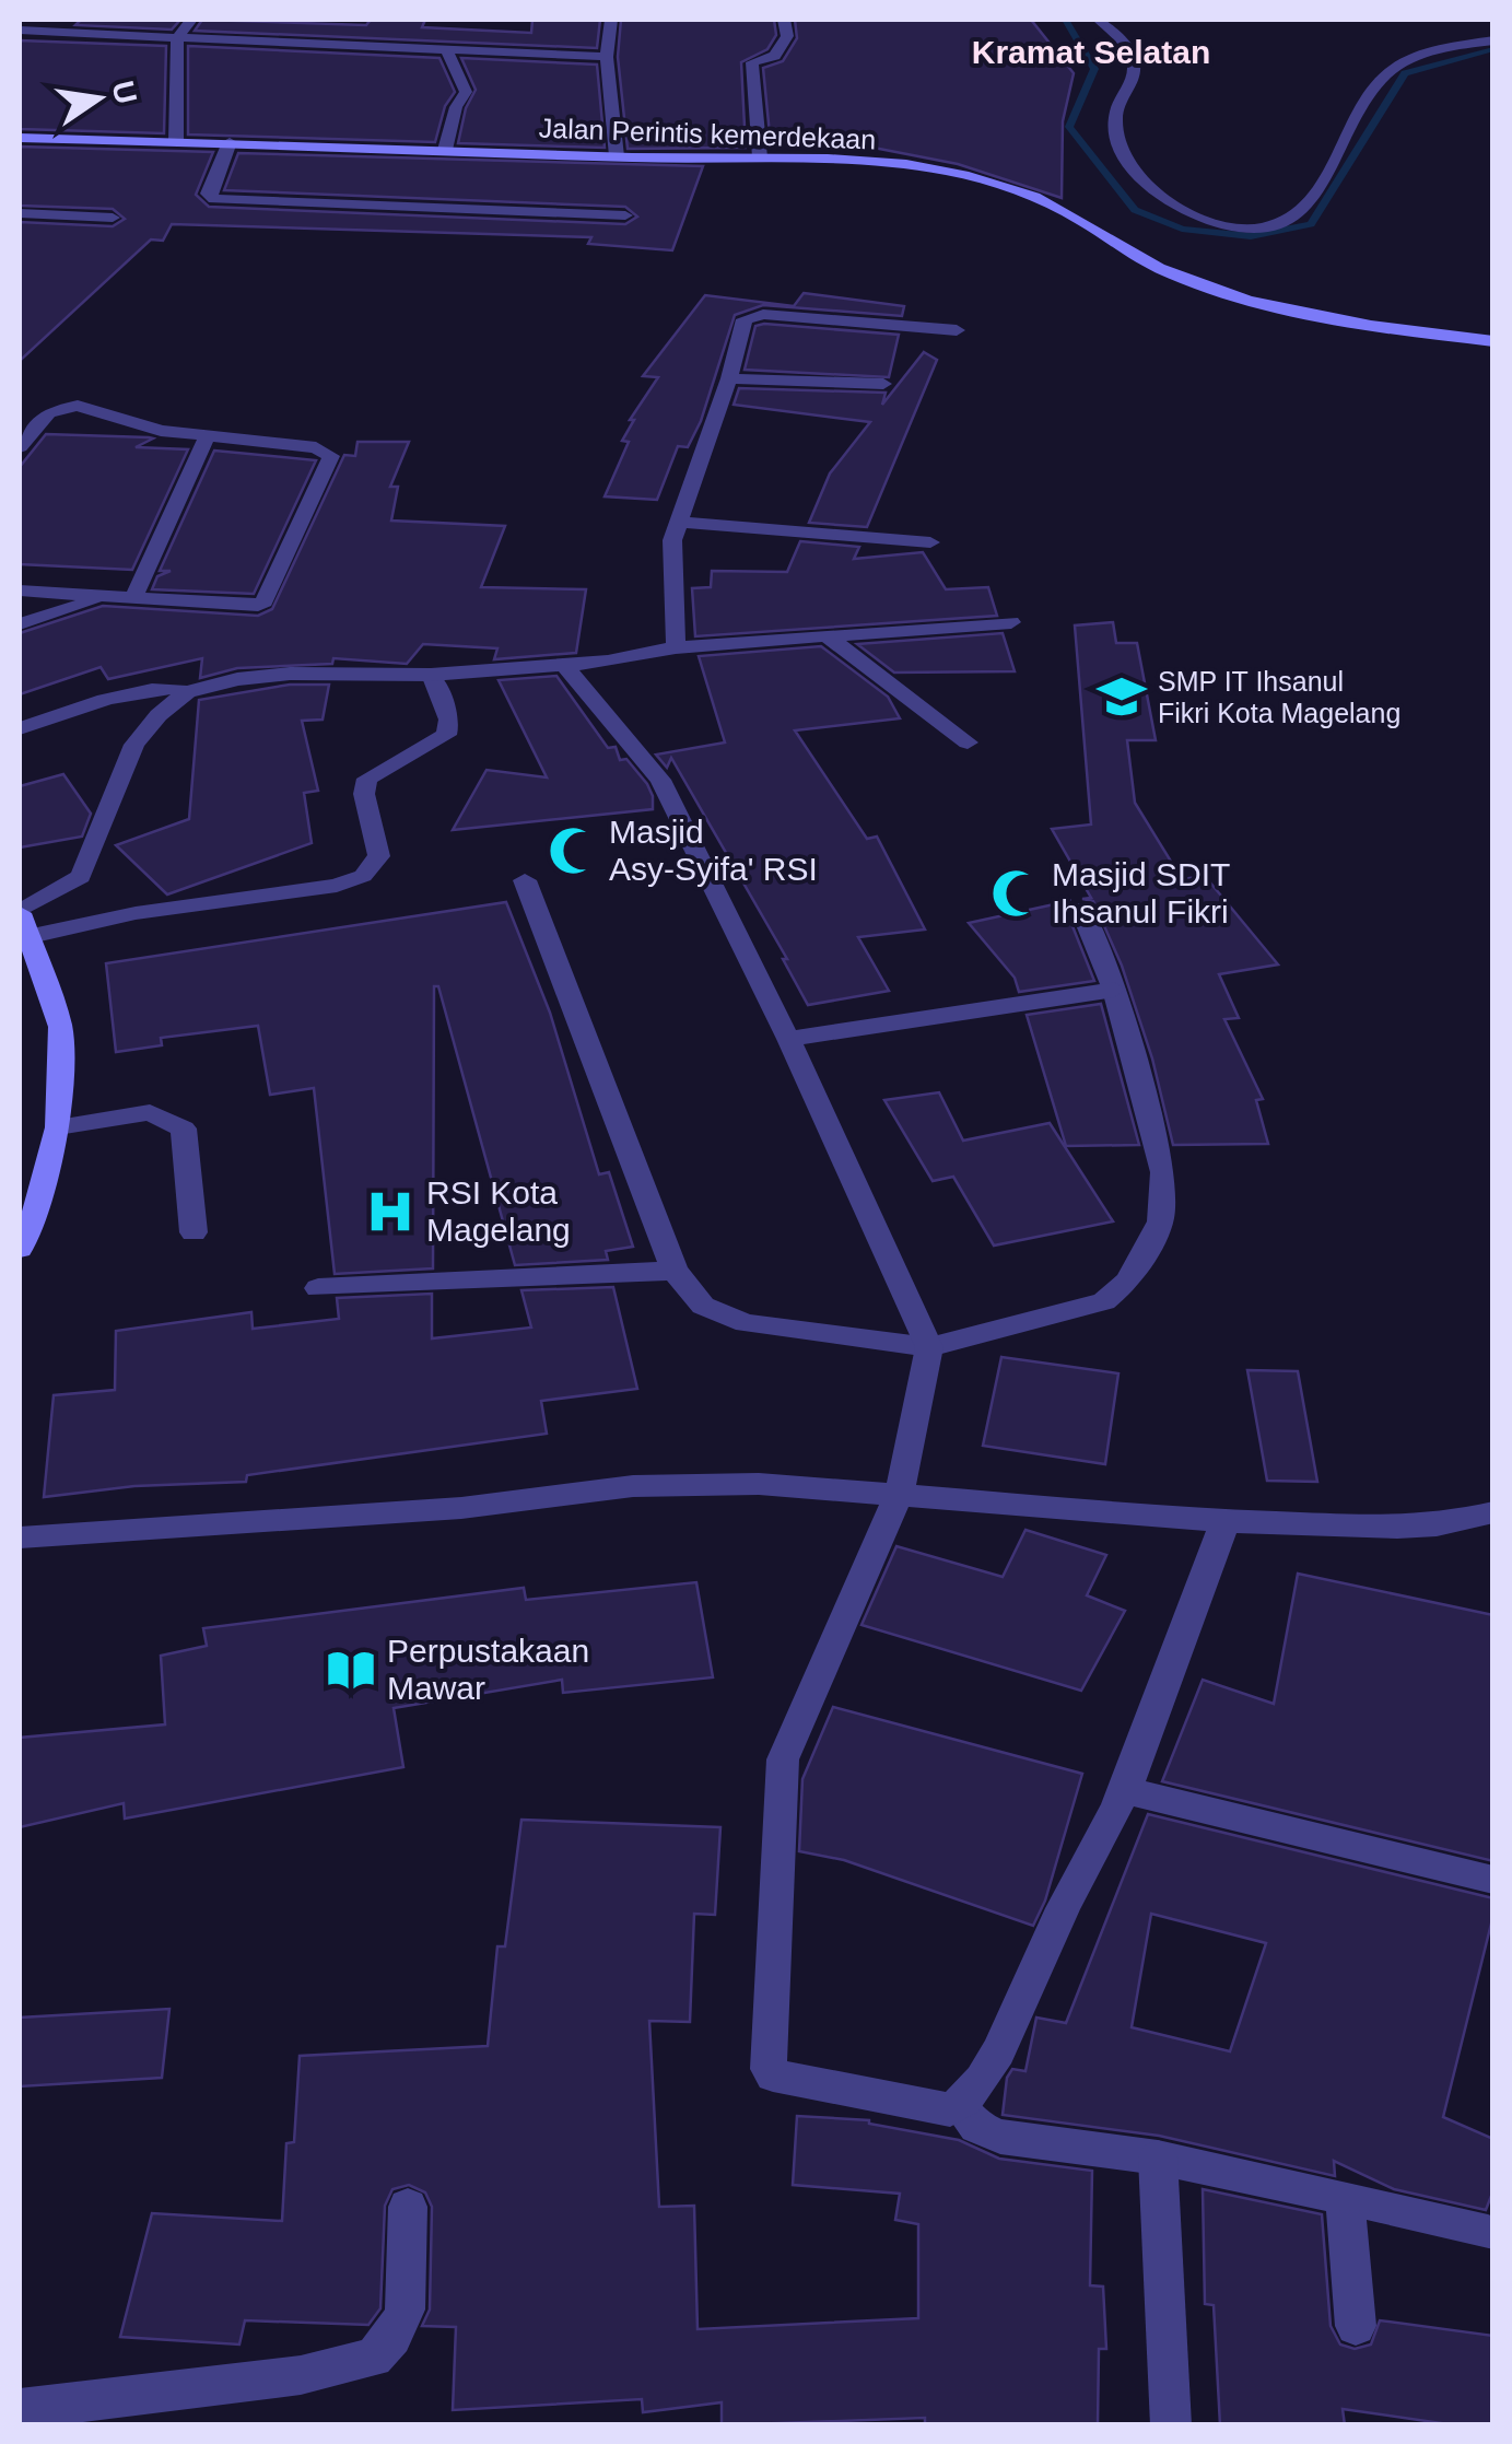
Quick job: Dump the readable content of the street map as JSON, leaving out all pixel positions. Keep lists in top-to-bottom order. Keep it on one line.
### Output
{"streets":{"street":["Jalan Perintis kemerdekaan"]},"districts":["Kramat Selatan"],"places":{"school or university":["SMP IT Ihsanul Fikri Kota Magelang"],"mosque":["Masjid Asy-Syifa' RSI","Masjid SDIT Ihsanul Fikri"],"hospital":["RSI Kota Magelang"],"library":["Perpustakaan Mawar"]},"north":"right"}
